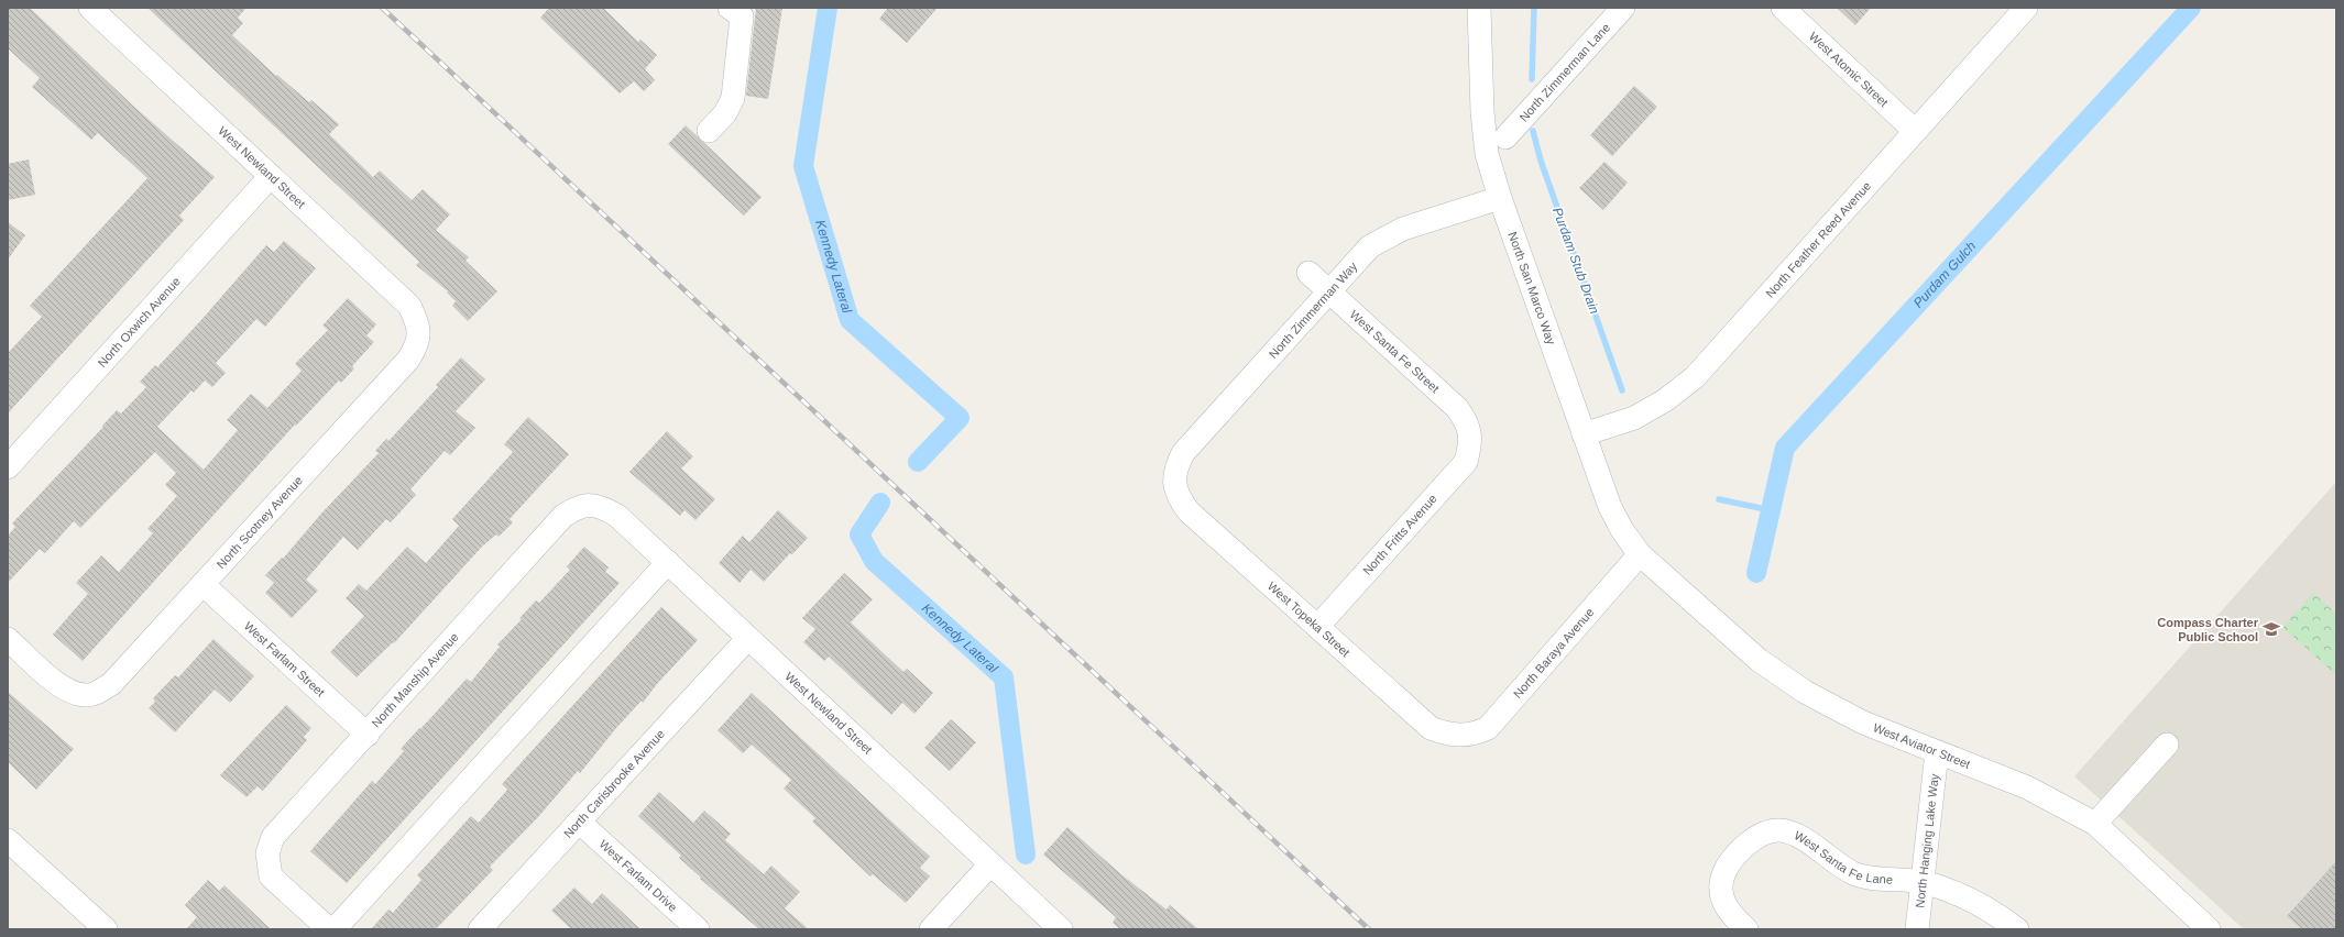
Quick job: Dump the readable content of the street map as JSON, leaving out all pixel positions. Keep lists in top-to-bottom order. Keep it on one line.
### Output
{"streets":{"street":["West Atomic Street","North Zimmerman Lane","West Newland Street","North Feather Reed Avenue","North San Marco Way","North Zimmerman Way","North Oxwich Avenue","West Santa Fe Street","North Scotney Avenue","North Fritts Avenue","West Topeka Street","North Baraya Avenue","West Farlam Street","North Manship Avenue","West Aviator Street","North Carisbrooke Avenue","North Hanging Lake Way","West Santa Fe Lane","West Farlam Drive"]},"crossings":[["West Atomic Street","North Feather Reed Avenue"],["West Newland Street","North Oxwich Avenue"],["West Newland Street","North Scotney Avenue"],["West Newland Street","North Manship Avenue"],["West Newland Street","North Carisbrooke Avenue"],["North Feather Reed Avenue","North San Marco Way"],["North San Marco Way","North Zimmerman Way"],["North San Marco Way","North Baraya Avenue"],["North San Marco Way","West Aviator Street"],["North Zimmerman Way","West Santa Fe Street"],["North Zimmerman Way","West Topeka Street"],["West Santa Fe Street","North Fritts Avenue"],["North Scotney Avenue","West Farlam Street"],["North Fritts Avenue","West Topeka Street"],["West Topeka Street","North Baraya Avenue"],["North Baraya Avenue","West Aviator Street"],["West Farlam Street","North Manship Avenue"],["West Aviator Street","North Hanging Lake Way"],["North Carisbrooke Avenue","West Farlam Drive"],["North Hanging Lake Way","West Santa Fe Lane"]],"water":["Purdam Stub Drain","Kennedy Lateral","Purdam Gulch"],"places":{"school or university":["Compass Charter Public School"]}}
